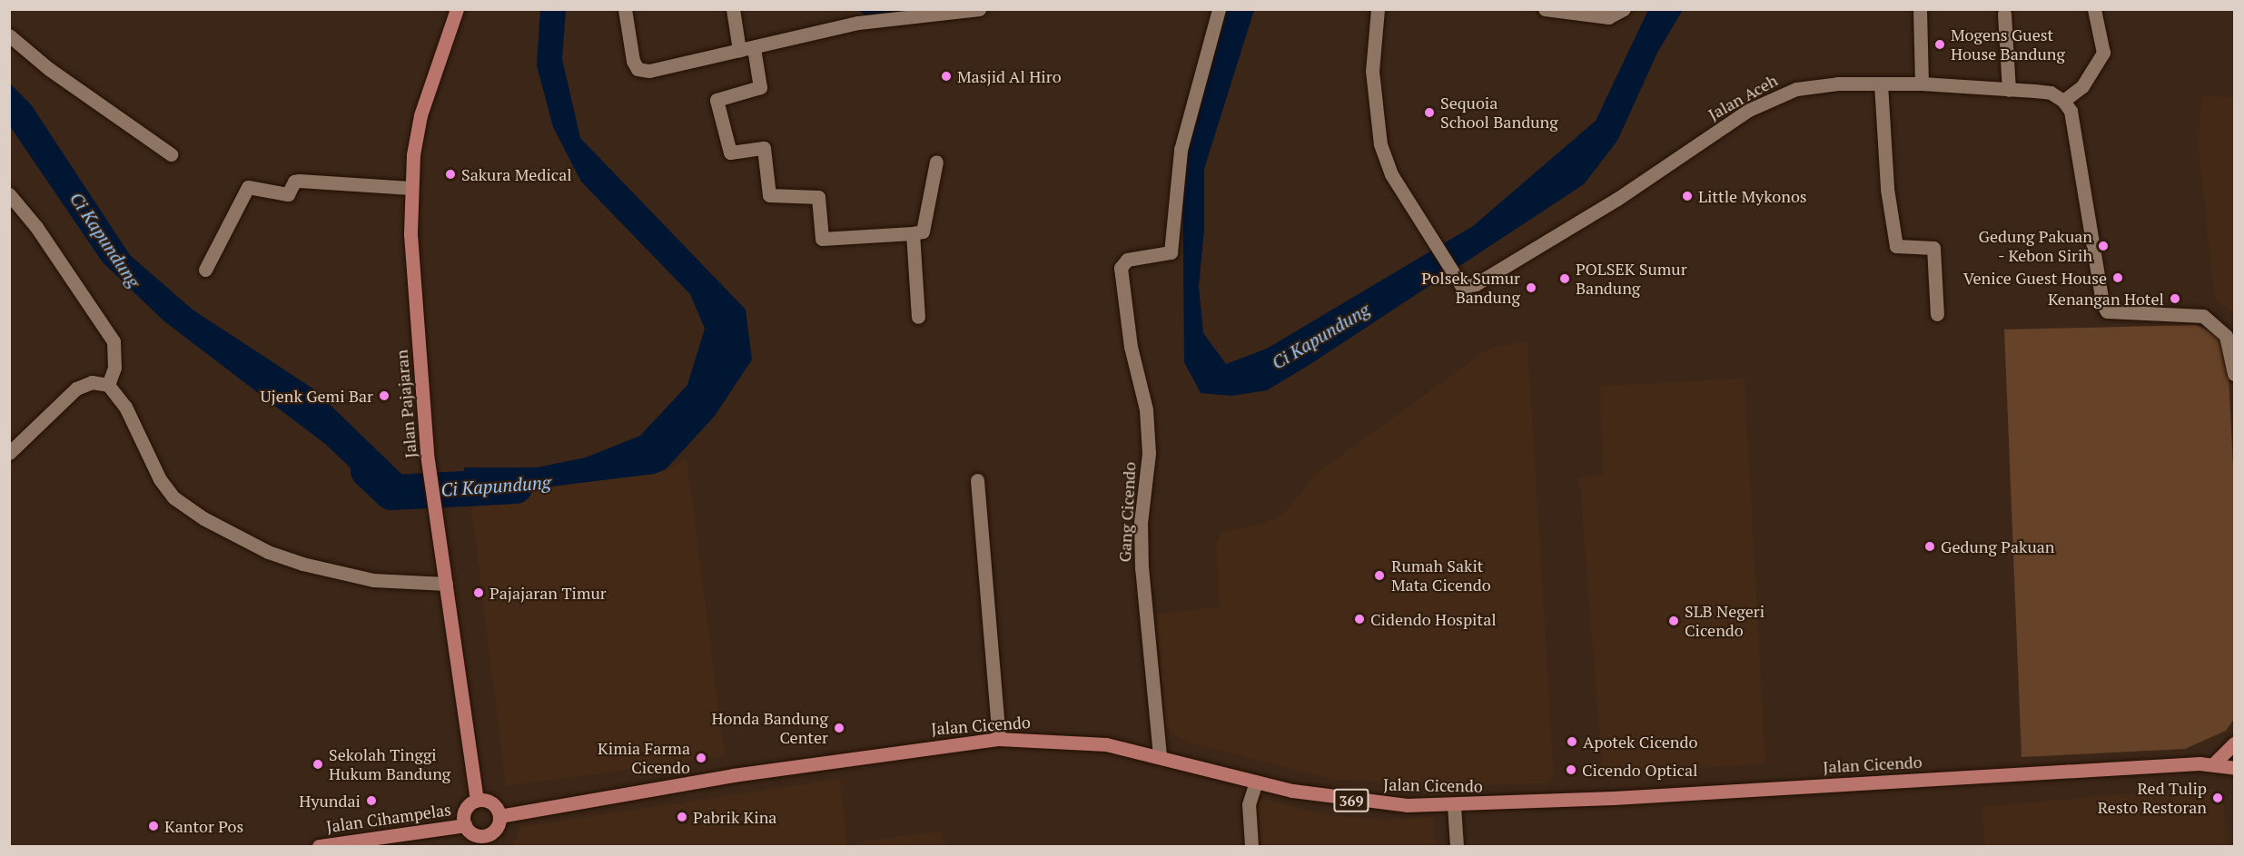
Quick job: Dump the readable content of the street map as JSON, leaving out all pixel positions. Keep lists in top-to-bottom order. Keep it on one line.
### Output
{"streets":{"main road":["Jalan Pajajaran","Jalan Cicendo","369","Jalan Cihampelas"],"street":["Jalan Aceh","Gang Cicendo"]},"crossings":[["Jalan Pajajaran","Jalan Cicendo"],["Jalan Pajajaran","Jalan Cihampelas"],["Gang Cicendo","Jalan Cicendo"],["Jalan Cicendo","Jalan Cihampelas"]],"water":["Ci Kapundung"],"places":["Mogens Guest House Bandung","Masjid Al Hiro","Sequoia School Bandung","Sakura Medical","Little Mykonos","Gedung Pakuan - Kebon Sirih","Venice Guest House","POLSEK Sumur Bandung","Polsek Sumur Bandung","Kenangan Hotel","Ujenk Gemi Bar","Gedung Pakuan","Rumah Sakit Mata Cicendo","Pajajaran Timur","Cidendo Hospital","SLB Negeri Cicendo","Honda Bandung Center","Apotek Cicendo","Kimia Farma Cicendo","Sekolah Tinggi Hukum Bandung","Cicendo Optical","Red Tulip Resto Restoran","Hyundai","Pabrik Kina","Kantor Pos"]}
